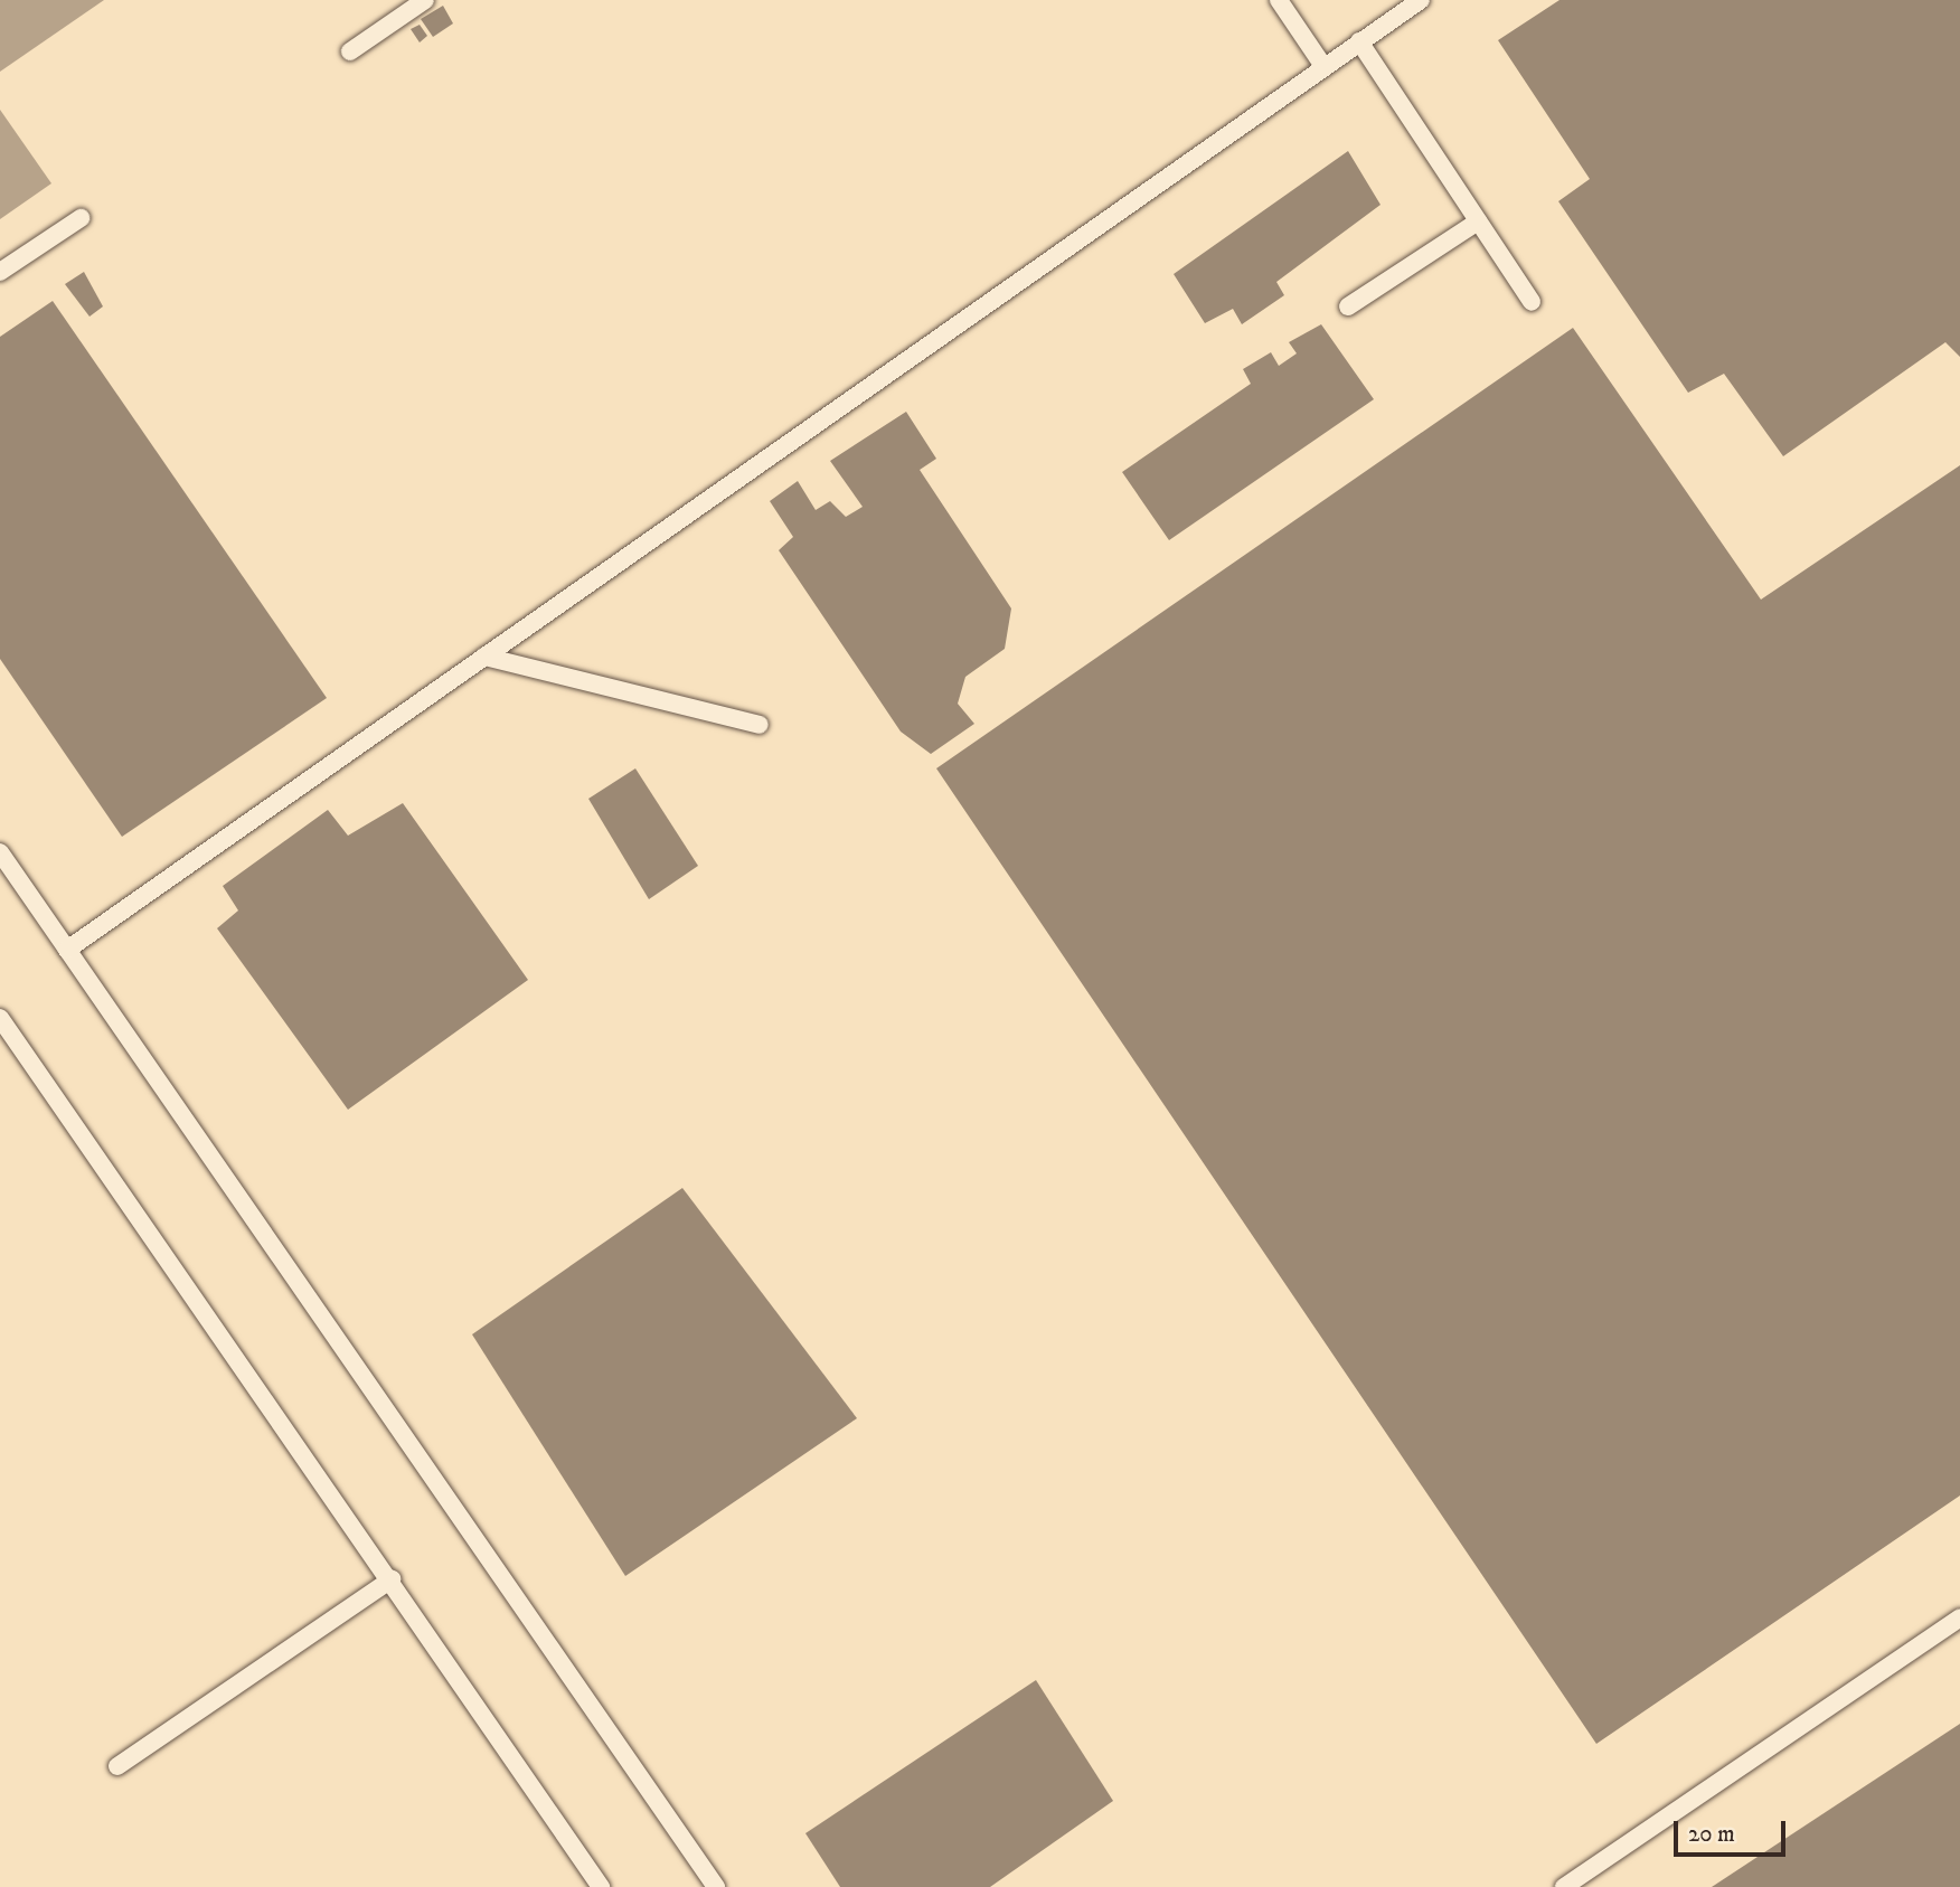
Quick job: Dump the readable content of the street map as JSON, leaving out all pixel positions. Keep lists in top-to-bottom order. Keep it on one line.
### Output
{"scale_bar":"20 m"}
